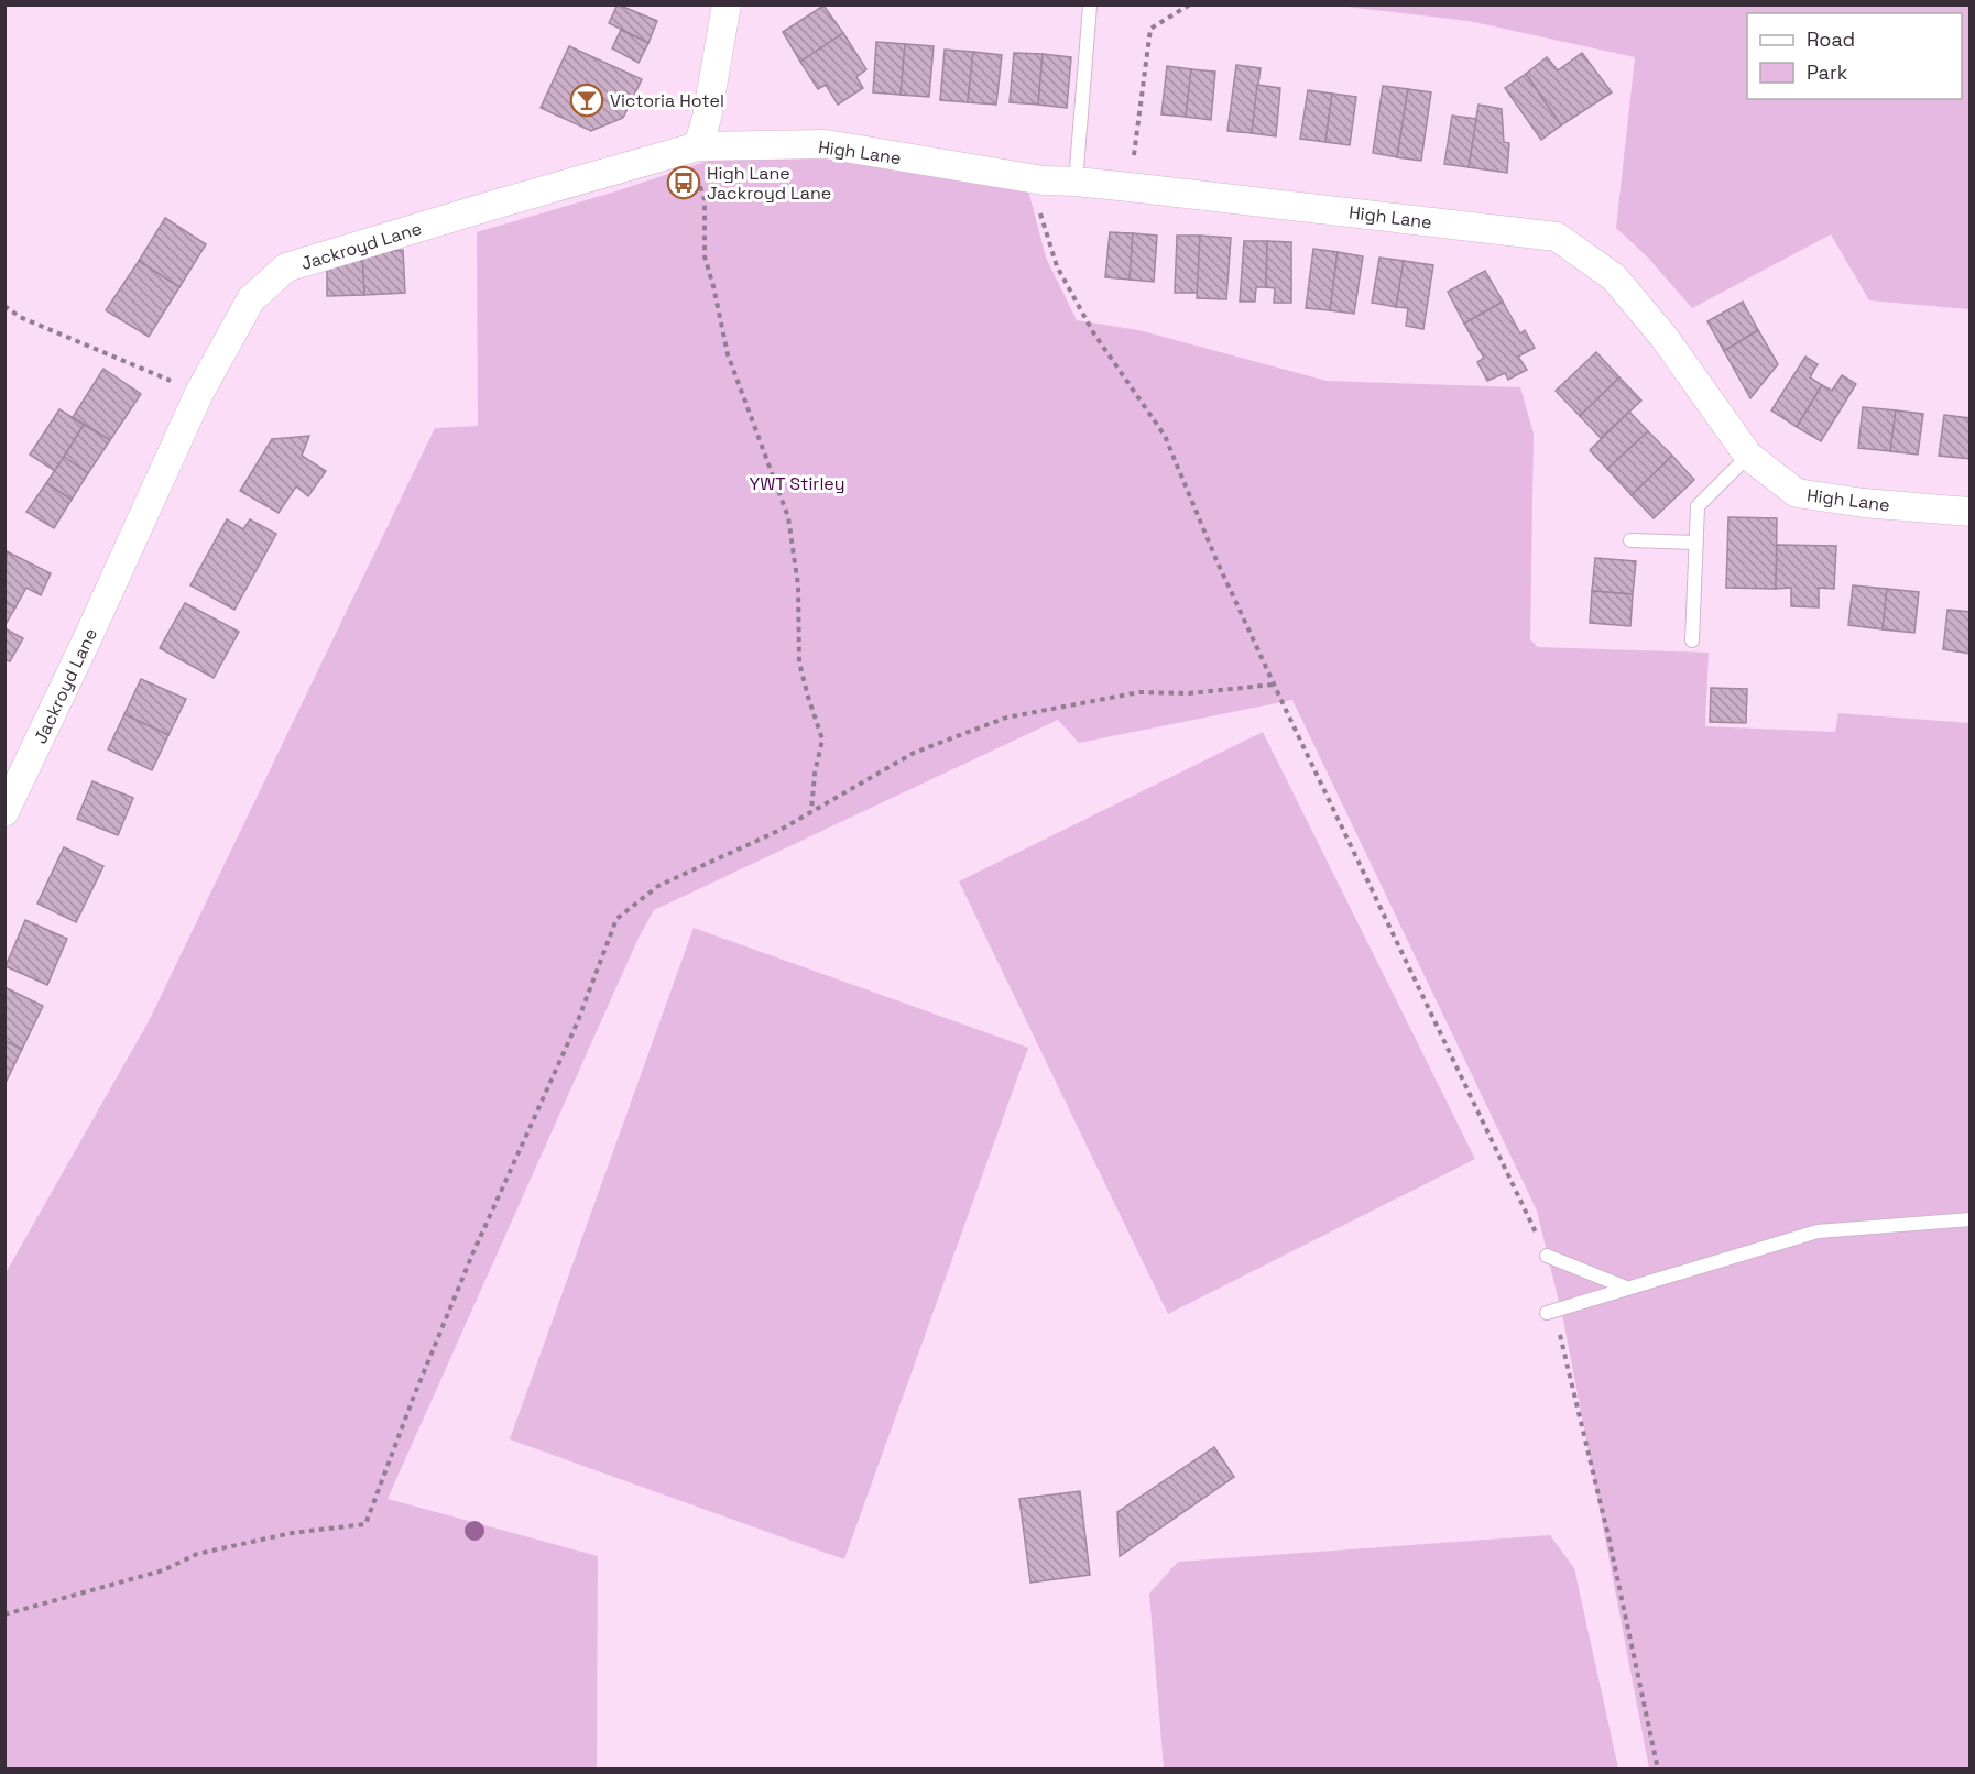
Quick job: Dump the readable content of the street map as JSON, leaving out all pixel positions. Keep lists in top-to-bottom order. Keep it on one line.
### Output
{"streets":{"street":["High Lane","Jackroyd Lane"]},"crossings":[["High Lane","Jackroyd Lane"]],"parks":["YWT Stirley"],"places":{"bar":["Victoria Hotel"],"bus stop":["High Lane Jackroyd Lane"]},"legend":["Road","Park"]}
